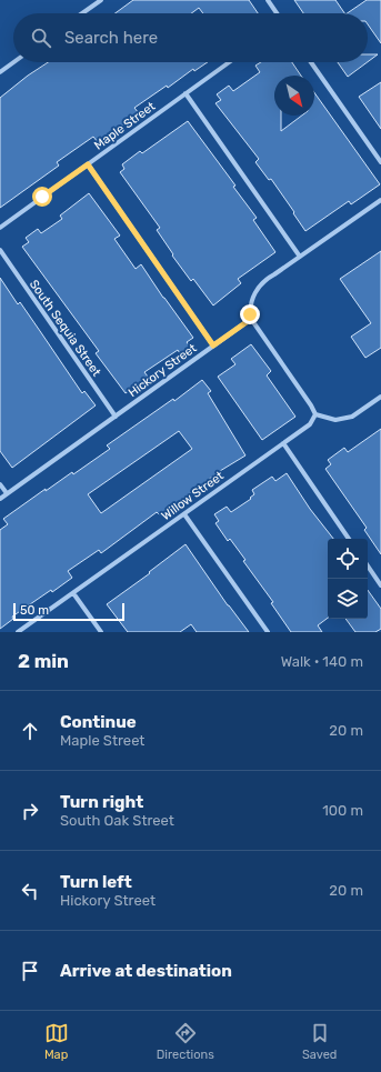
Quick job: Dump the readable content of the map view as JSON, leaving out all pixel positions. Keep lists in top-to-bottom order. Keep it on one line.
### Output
{"streets":{"street":["Maple Street","South Sequia Street","Hickory Street","Willow Street"]},"crossings":[["South Sequia Street","Hickory Street"]],"scale_bar":"50 m","north":"bottom right","page":{"search":"Search here","scale":"50 m","heading":["2 min","Walk · 140 m"],"list":[["Continue","Maple Street","20 m"],["Turn right","South Oak Street","100 m"],["Turn left","Hickory Street","20 m"],"Arrive at destination"],"nav":["Map","Directions","Saved"]}}
